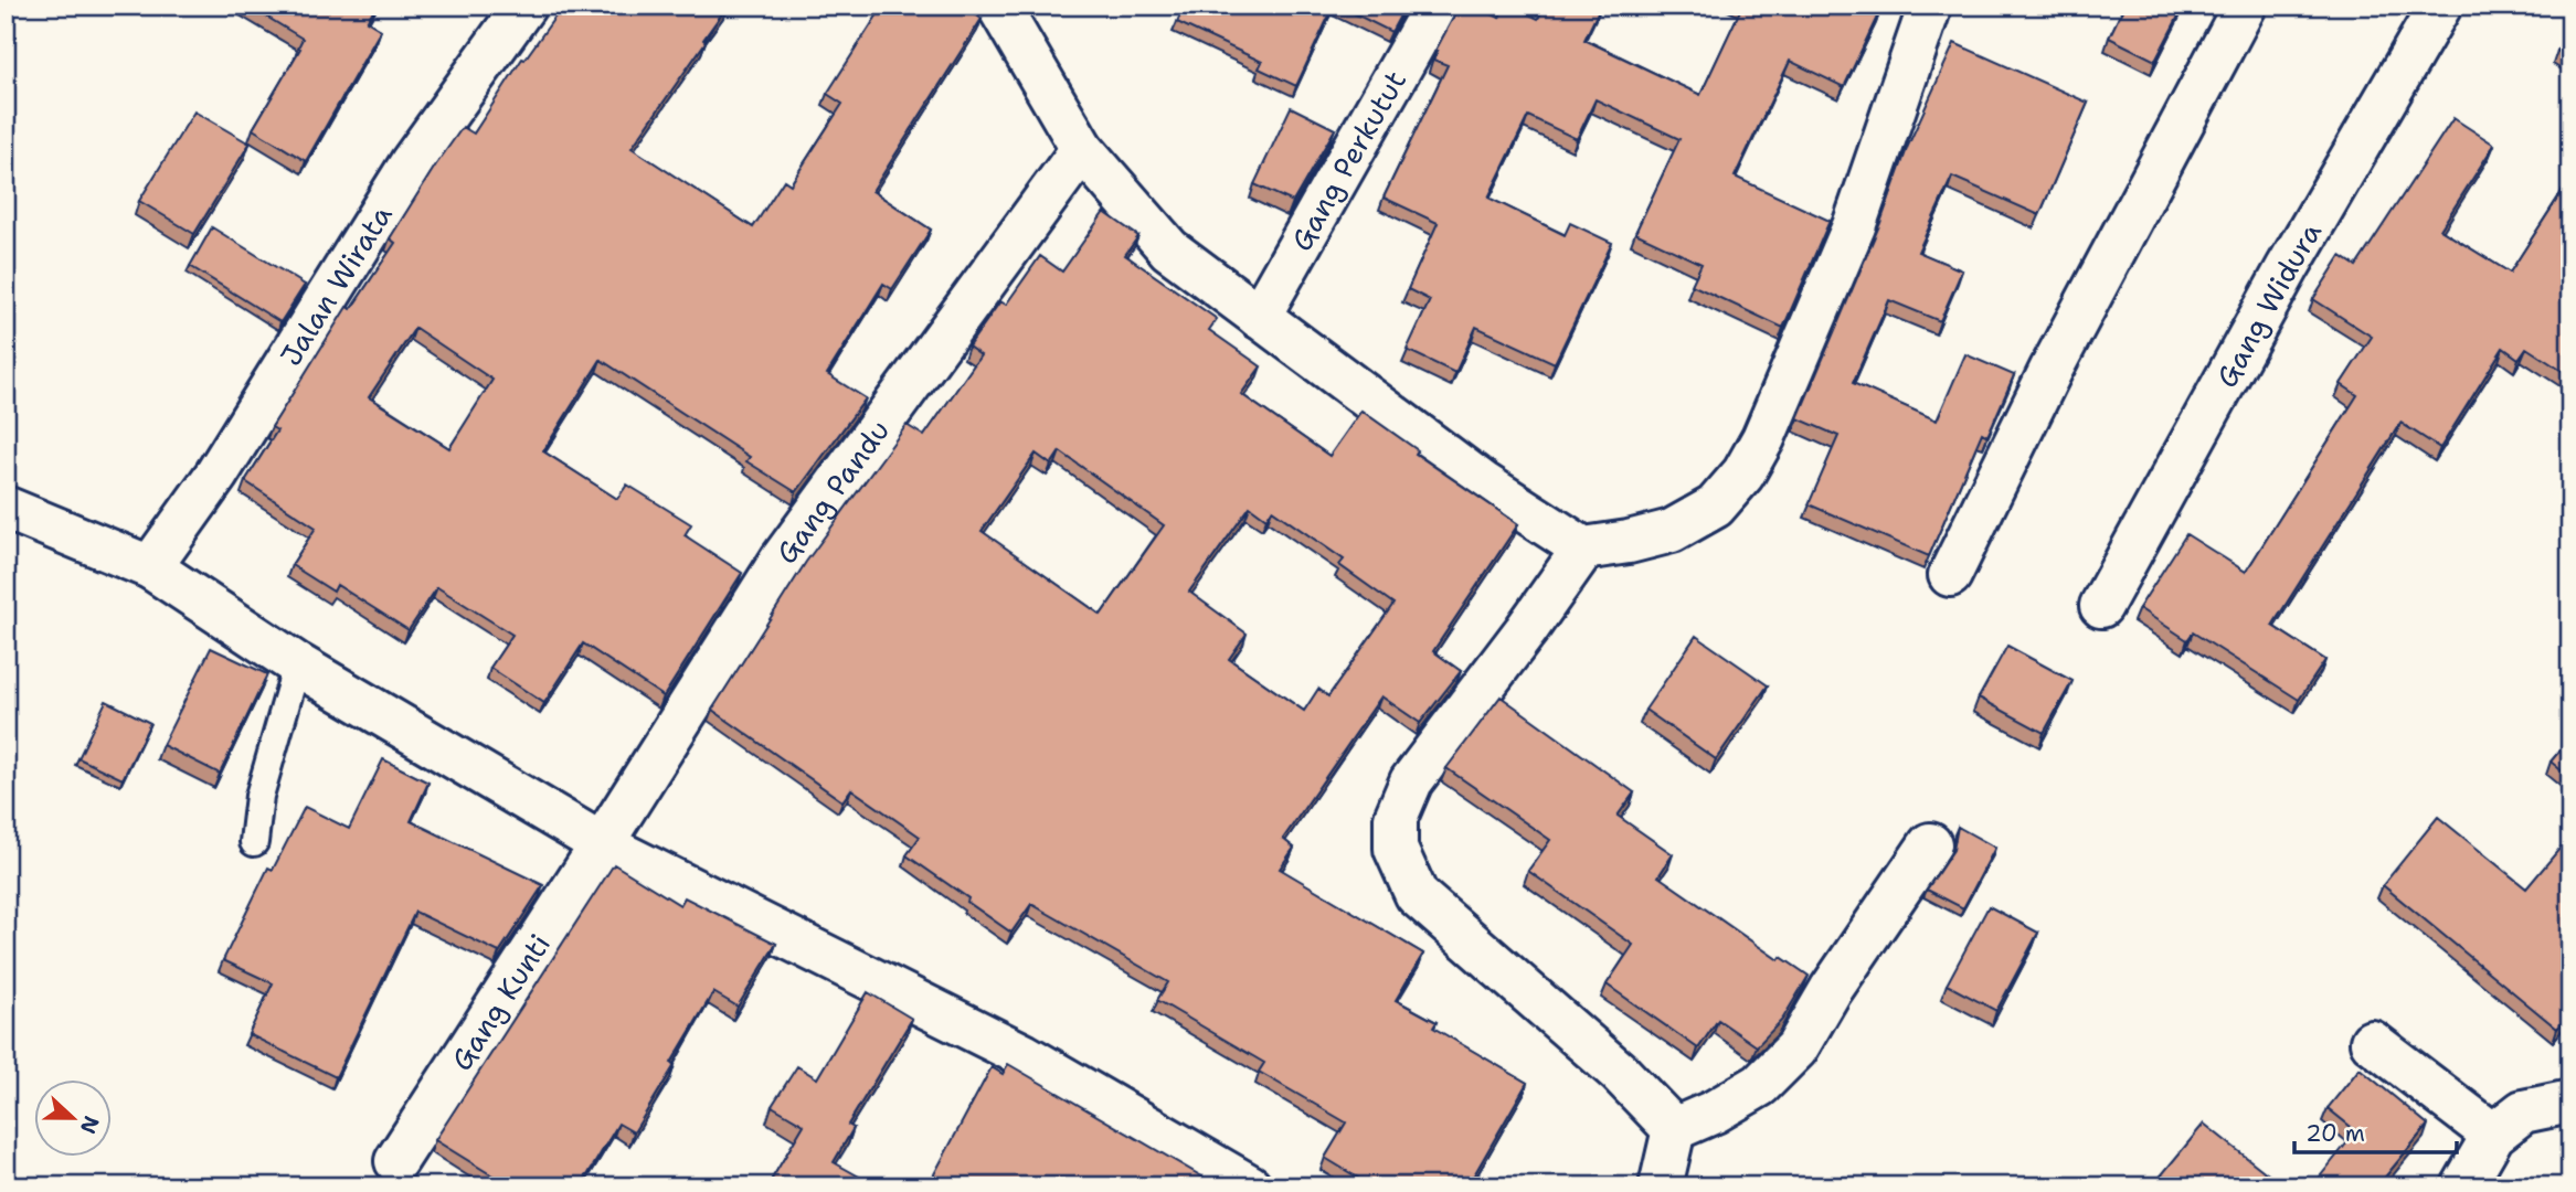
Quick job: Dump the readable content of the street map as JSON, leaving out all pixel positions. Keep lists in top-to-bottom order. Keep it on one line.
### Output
{"streets":{"street":["Gang Perkutut","Jalan Wirata","Gang Widura","Gang Pandu","Gang Kunti"]},"crossings":[["Gang Pandu","Gang Kunti"]],"scale_bar":"20 m","north":"right"}
